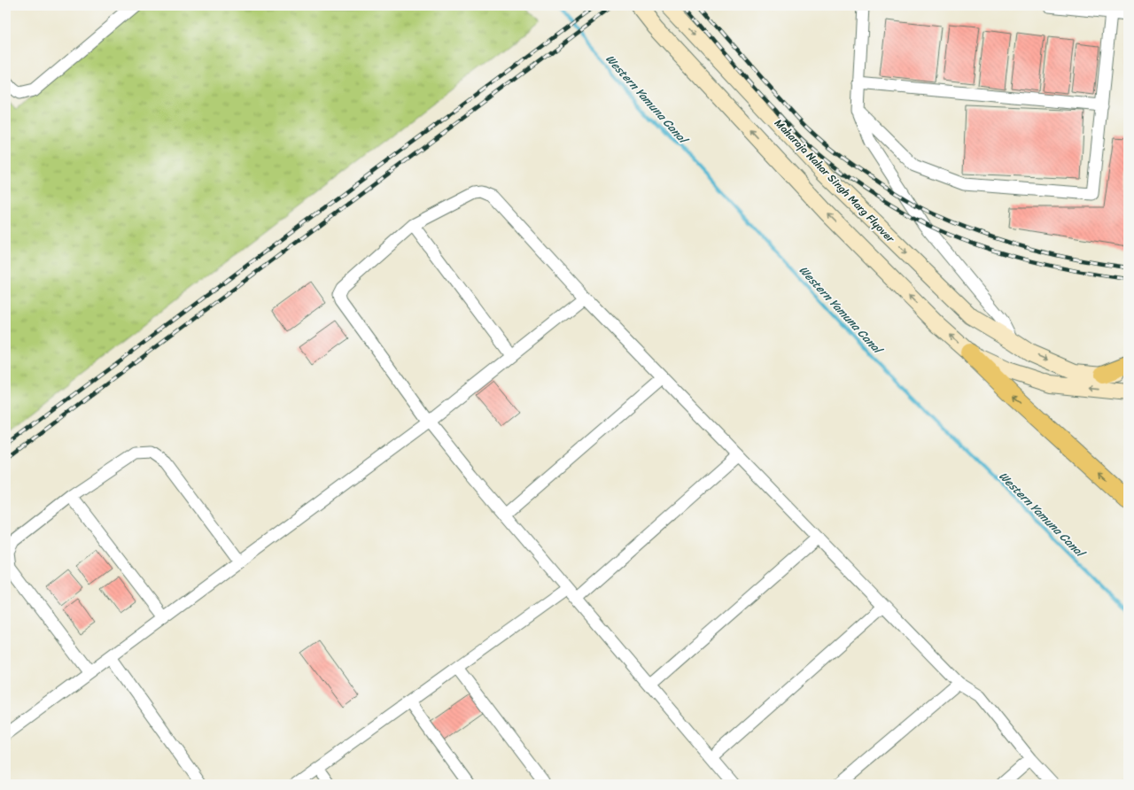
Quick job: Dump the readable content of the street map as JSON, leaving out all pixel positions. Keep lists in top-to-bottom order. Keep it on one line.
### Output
{"streets":{"main road":["Maharaja Nahar Singh Marg Flyover"]},"water":["Western Yamuna Canal"]}
